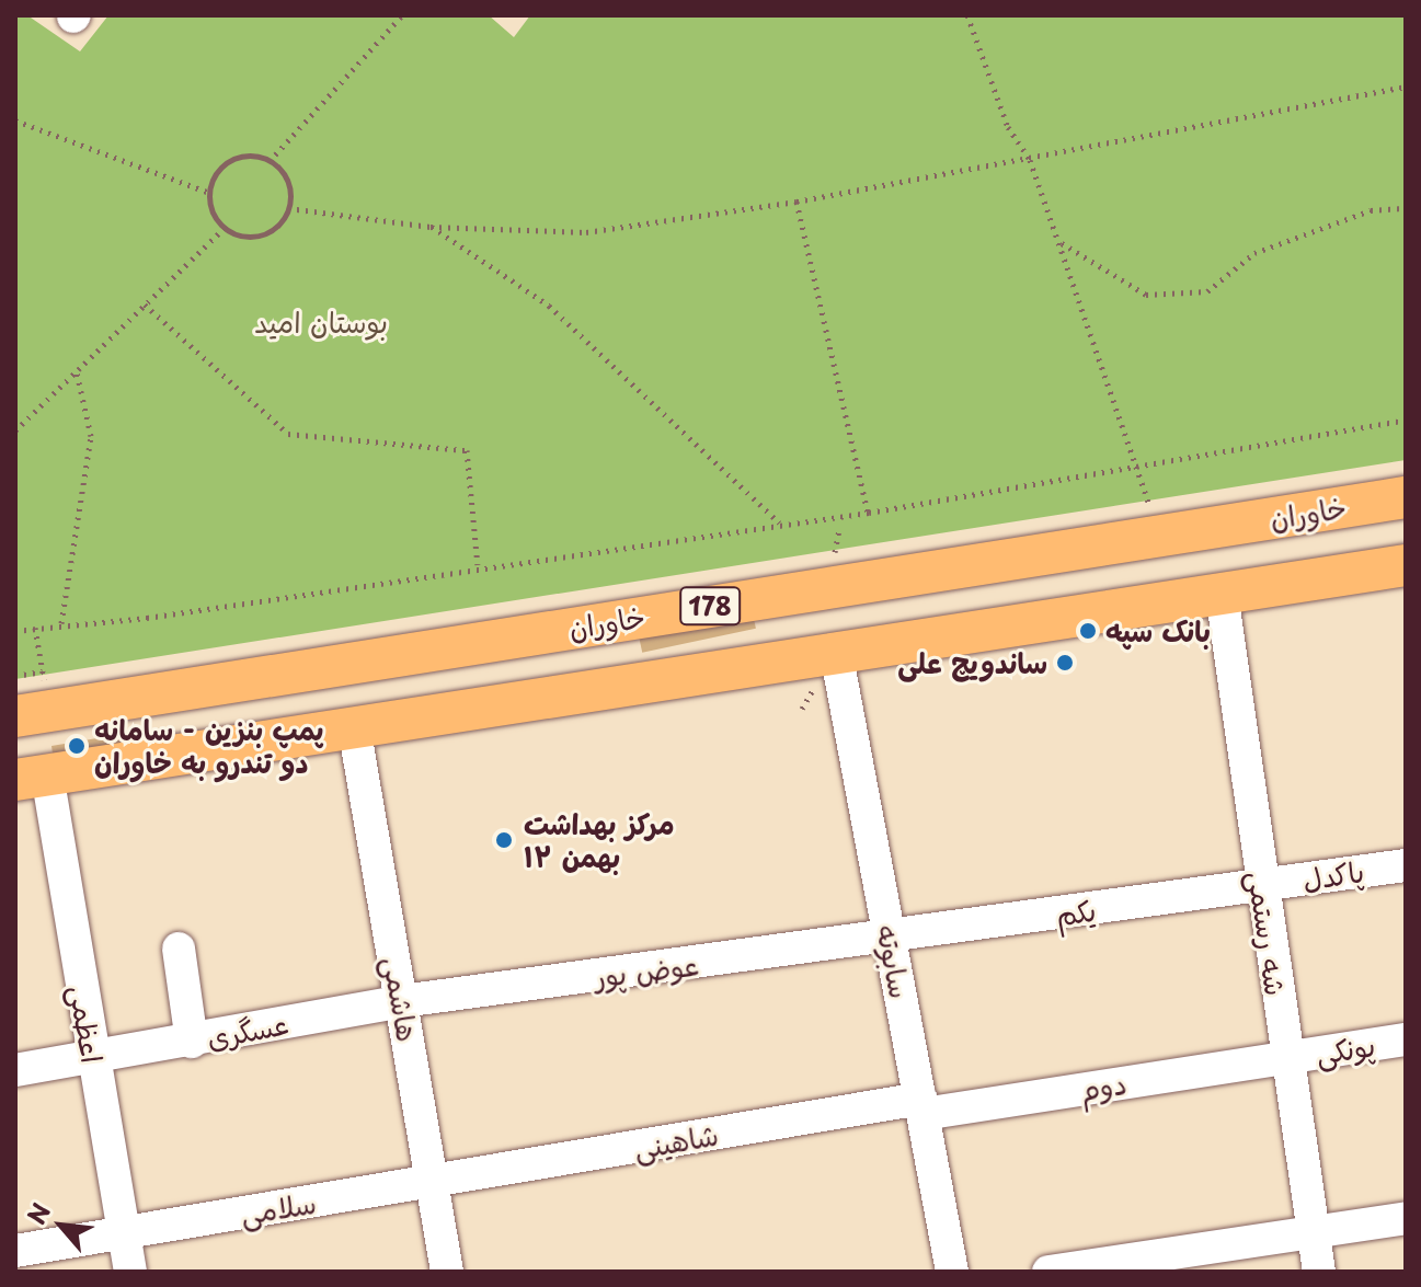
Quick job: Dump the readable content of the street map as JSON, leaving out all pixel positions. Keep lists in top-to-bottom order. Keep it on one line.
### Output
{"streets":{"main road":["خاوران","178"],"street":["پاکدل","یکم","شه رستمی","سابوته","عوض پور","هاشمی","اعظمی","عسگری","پونکی","دوم","شاهینی","سلامی"]},"crossings":[["178","شه رستمی"],["178","سابوته"],["178","هاشمی"],["178","اعظمی"],["پاکدل","یکم"],["پاکدل","شه رستمی"],["یکم","شه رستمی"],["یکم","سابوته"],["یکم","عوض پور"],["شه رستمی","پونکی"],["شه رستمی","دوم"],["سابوته","عوض پور"],["سابوته","دوم"],["سابوته","شاهینی"],["عوض پور","هاشمی"],["عوض پور","عسگری"],["هاشمی","عسگری"],["هاشمی","شاهینی"],["هاشمی","سلامی"],["اعظمی","عسگری"],["اعظمی","سلامی"],["پونکی","دوم"],["دوم","شاهینی"],["شاهینی","سلامی"]],"parks":["بوستان امید"],"places":["بانک سپه","ساندویچ علی","پمپ بنزین - سامانه دو تندرو به خاوران","مرکز بهداشت ۱۲ بهمن"],"north":"top left"}
